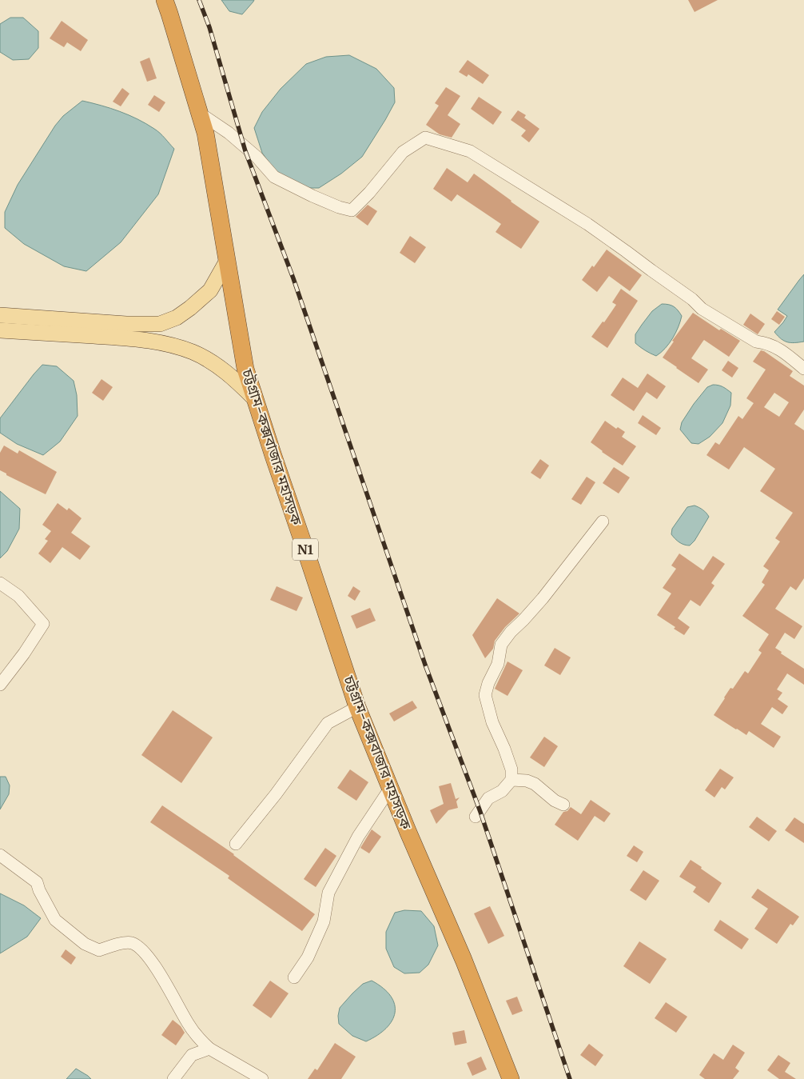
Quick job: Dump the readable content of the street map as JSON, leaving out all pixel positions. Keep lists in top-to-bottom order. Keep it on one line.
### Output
{"streets":{"highway":["চট্টগ্রাম-কক্সবাজার মহাসড়ক","N1"]}}
